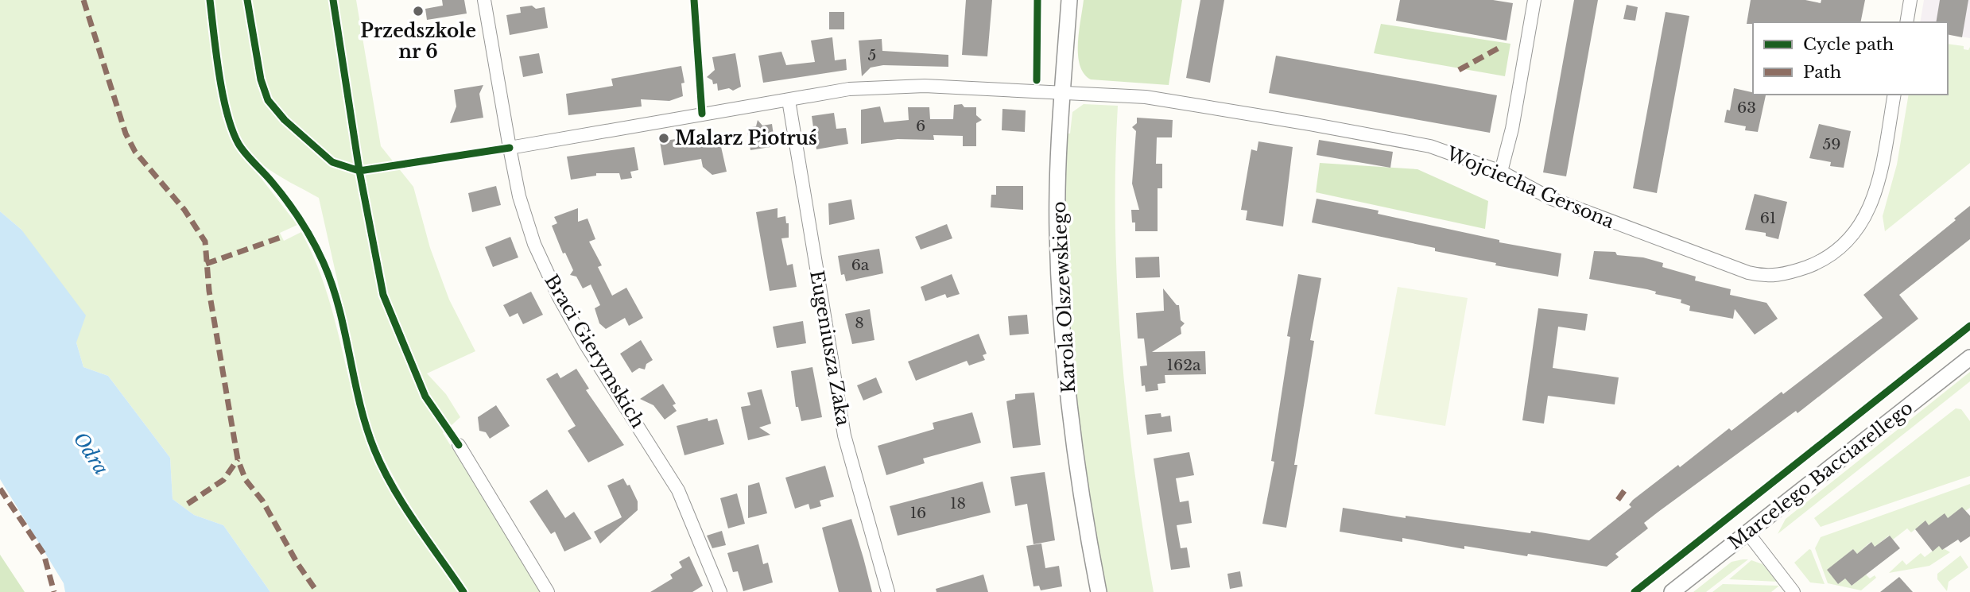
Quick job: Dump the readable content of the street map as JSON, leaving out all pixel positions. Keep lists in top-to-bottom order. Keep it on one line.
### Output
{"streets":{"street":["Wojciecha Gersona","Karola Olszewskiego","Eugeniusza Zaka","Braci Gierymskich","Marcelego Bacciarellego"]},"crossings":[["Wojciecha Gersona","Karola Olszewskiego"],["Wojciecha Gersona","Eugeniusza Zaka"],["Wojciecha Gersona","Braci Gierymskich"]],"water":["Odra"],"places":["Przedszkole nr 6","Malarz Piotruś"],"house_numbers":["5","63","6","59","61","6a","8","162a","18","16"],"legend":["Cycle path","Path"]}
